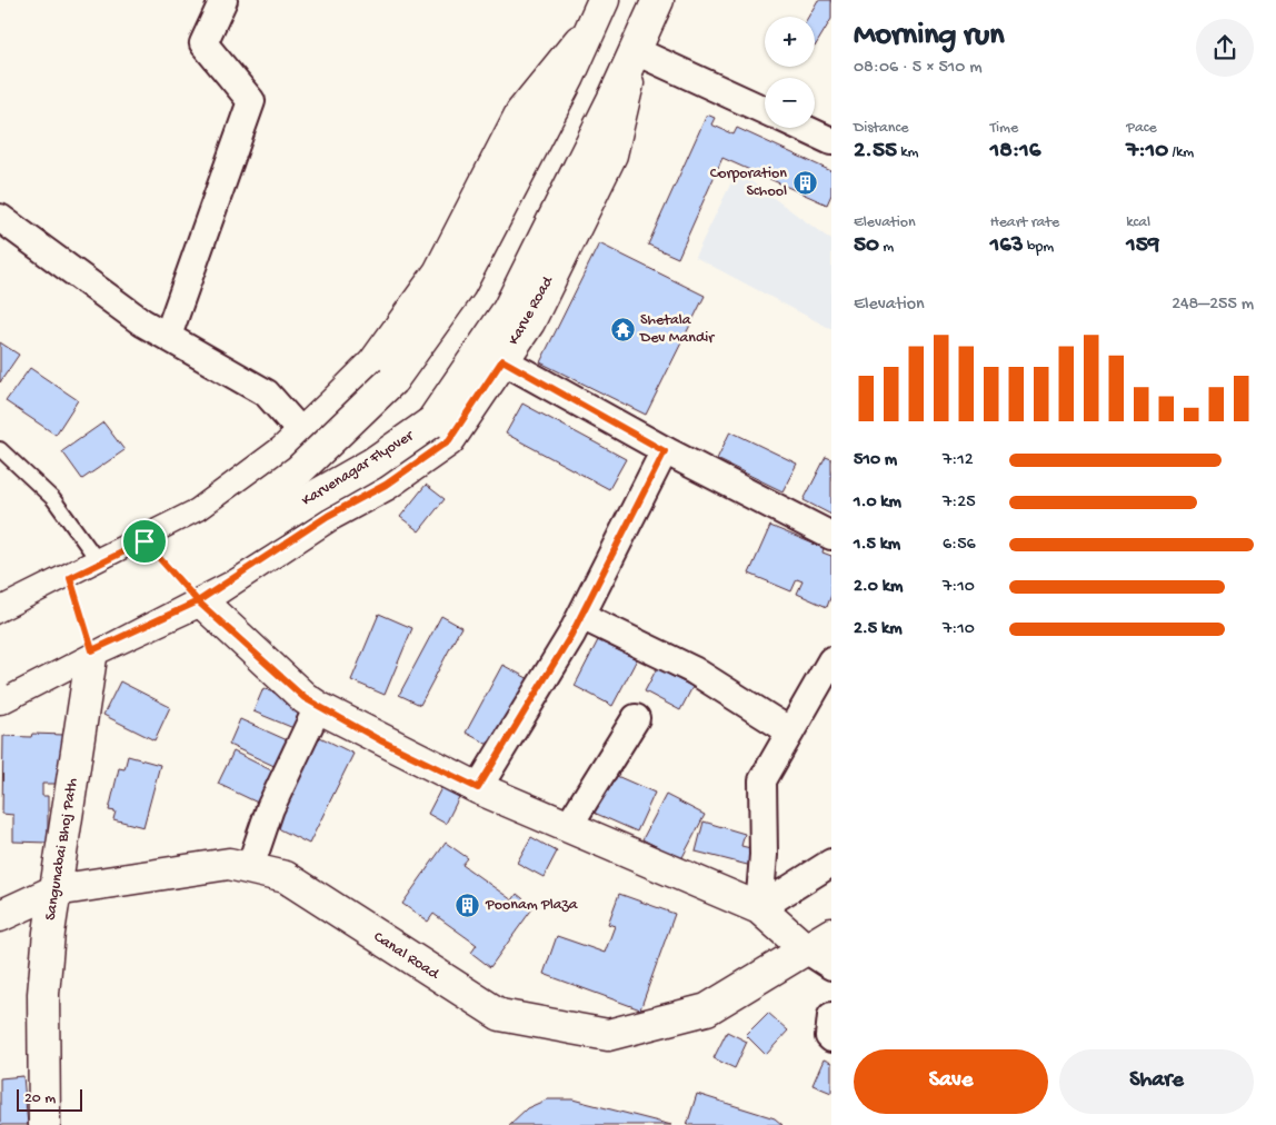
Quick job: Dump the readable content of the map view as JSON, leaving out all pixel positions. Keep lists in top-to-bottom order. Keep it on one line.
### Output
{"streets":{"street":["Karve Road","Karvenagar Flyover","Sangunabai Bhoj Path","Canal Road"]},"crossings":[["Karve Road","Karvenagar Flyover"],["Karve Road","Sangunabai Bhoj Path"],["Sangunabai Bhoj Path","Canal Road"]],"places":{"building":["Corporation School","Poonam Plaza"],"temple":["Shetala Dev Mandir"]},"scale_bar":"20 m","page":{"heading":["Morning run","08:06 · 5 × 510 m"],"map_buttons":["+","−"],"stats":[["Distance","2.55 km"],["Time","18:16"],["Pace","7:10 /km"],["Elevation","50 m"],["Heart rate","163 bpm"],["kcal","159"]],"chart":["Elevation","248–255 m"],"list":[{"name":"510 m","note":"7:12"},{"name":"1.0 km","note":"7:25"},{"name":"1.5 km","note":"6:56"},{"name":"2.0 km","note":"7:10"},{"name":"2.5 km","note":"7:10"}],"buttons":["Save","Share"],"scale":"20 m"}}
